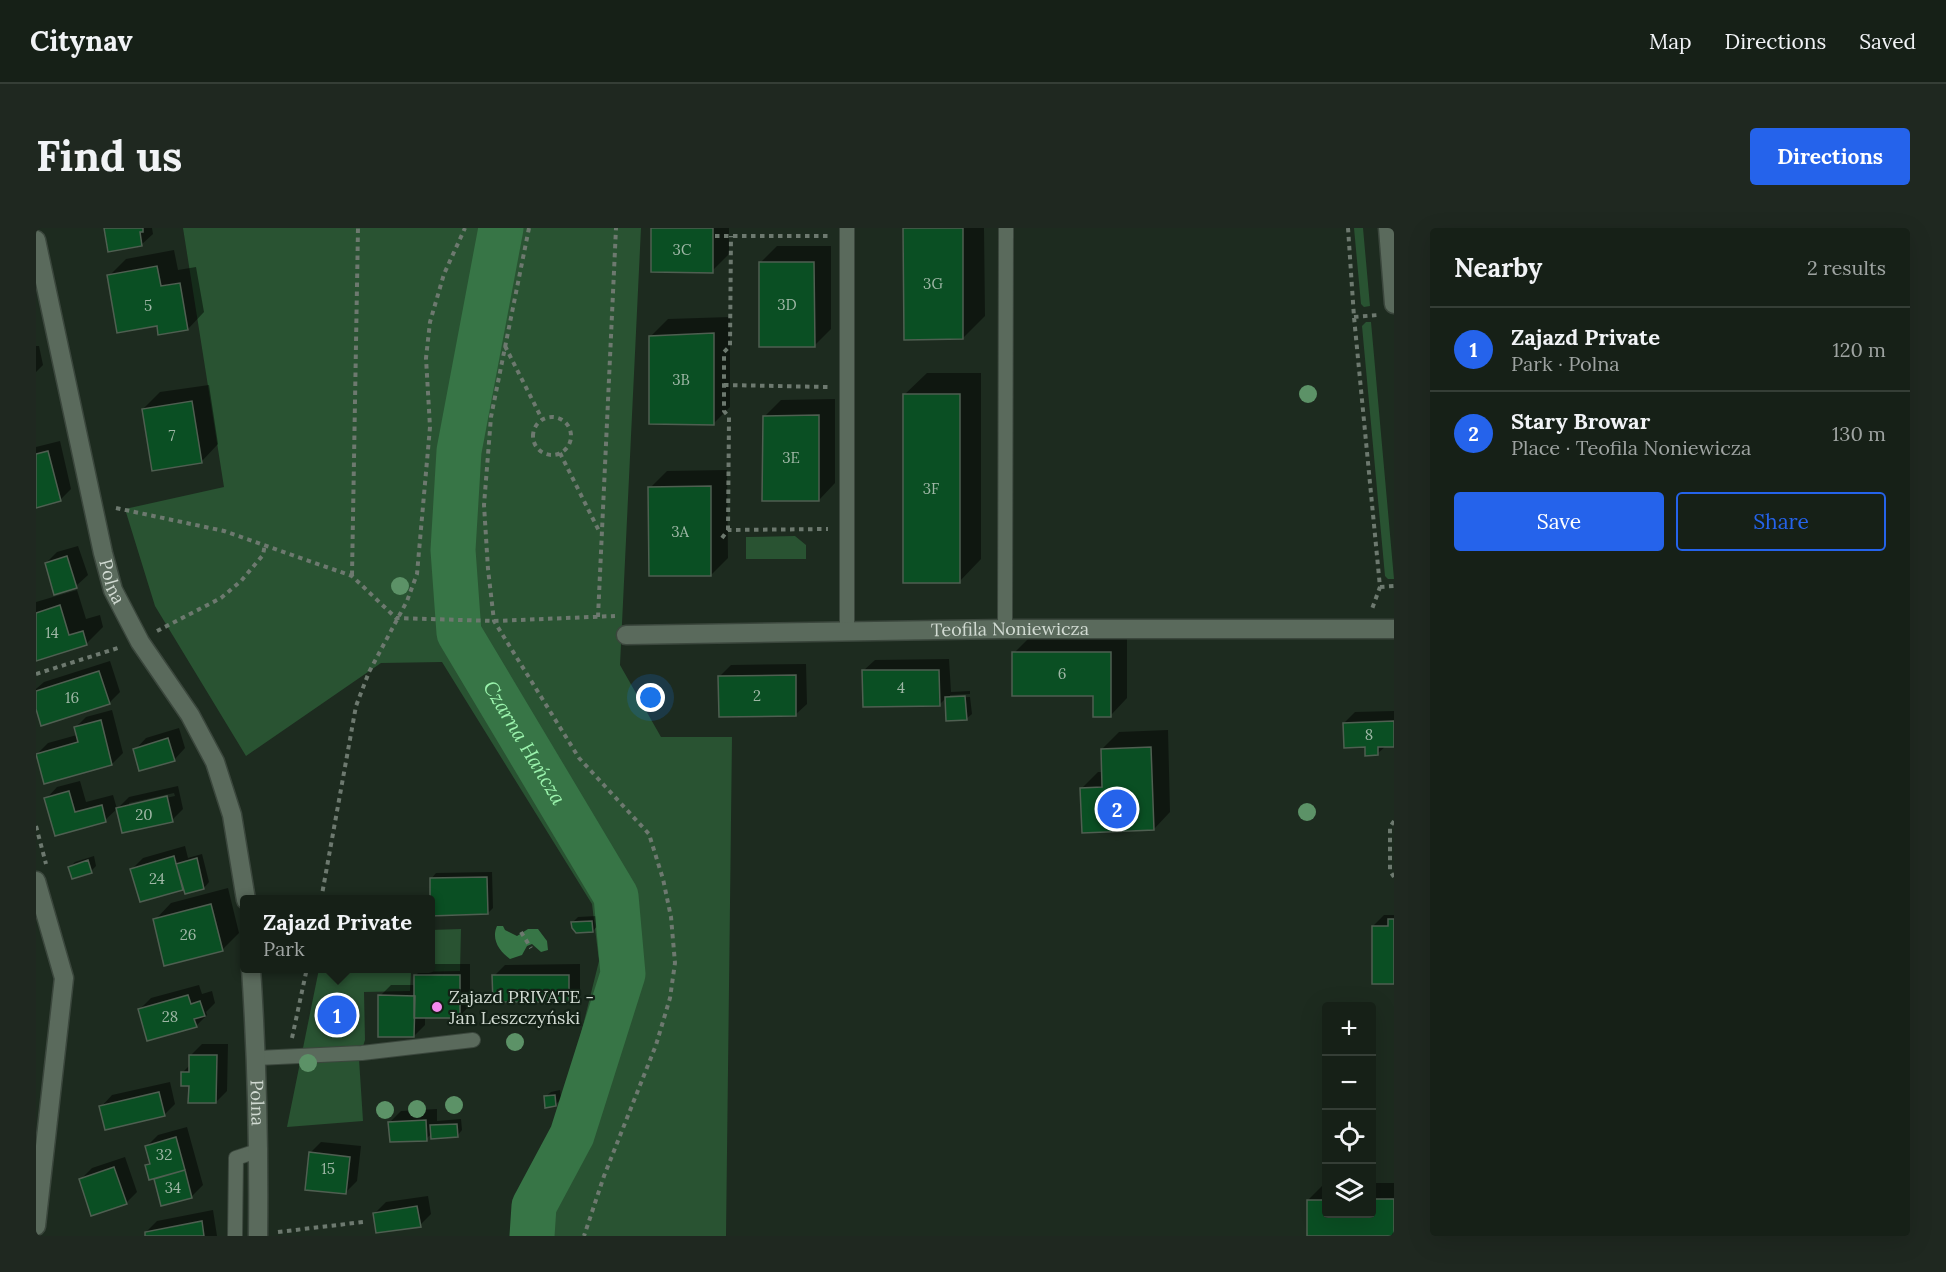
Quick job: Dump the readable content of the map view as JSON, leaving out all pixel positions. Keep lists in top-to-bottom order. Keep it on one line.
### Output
{"streets":{"street":["Polna","Teofila Noniewicza"]},"water":["Czarna Hańcza"],"places":["Zajazd PRIVATE - Jan Leszczyński"],"house_numbers":["3C","3G","3D","5","3B","7","3E","3F","3A","14","6","4","2","16","8","20","24","26","28","32","15","34"],"page":{"header":"Citynav","nav":["Map","Directions","Saved"],"buttons":["Directions",["Save","Share"]],"title":"Find us","heading":["Nearby","2 results"],"list":[{"mark":"1","name":"Zajazd Private","note":"Park · Polna","value":"120 m"},{"mark":"2","name":"Stary Browar","note":"Place · Teofila Noniewicza","value":"130 m"}],"pins":["2","1"],"popup":["Zajazd Private","Park"],"map_buttons":["+","−"]}}
